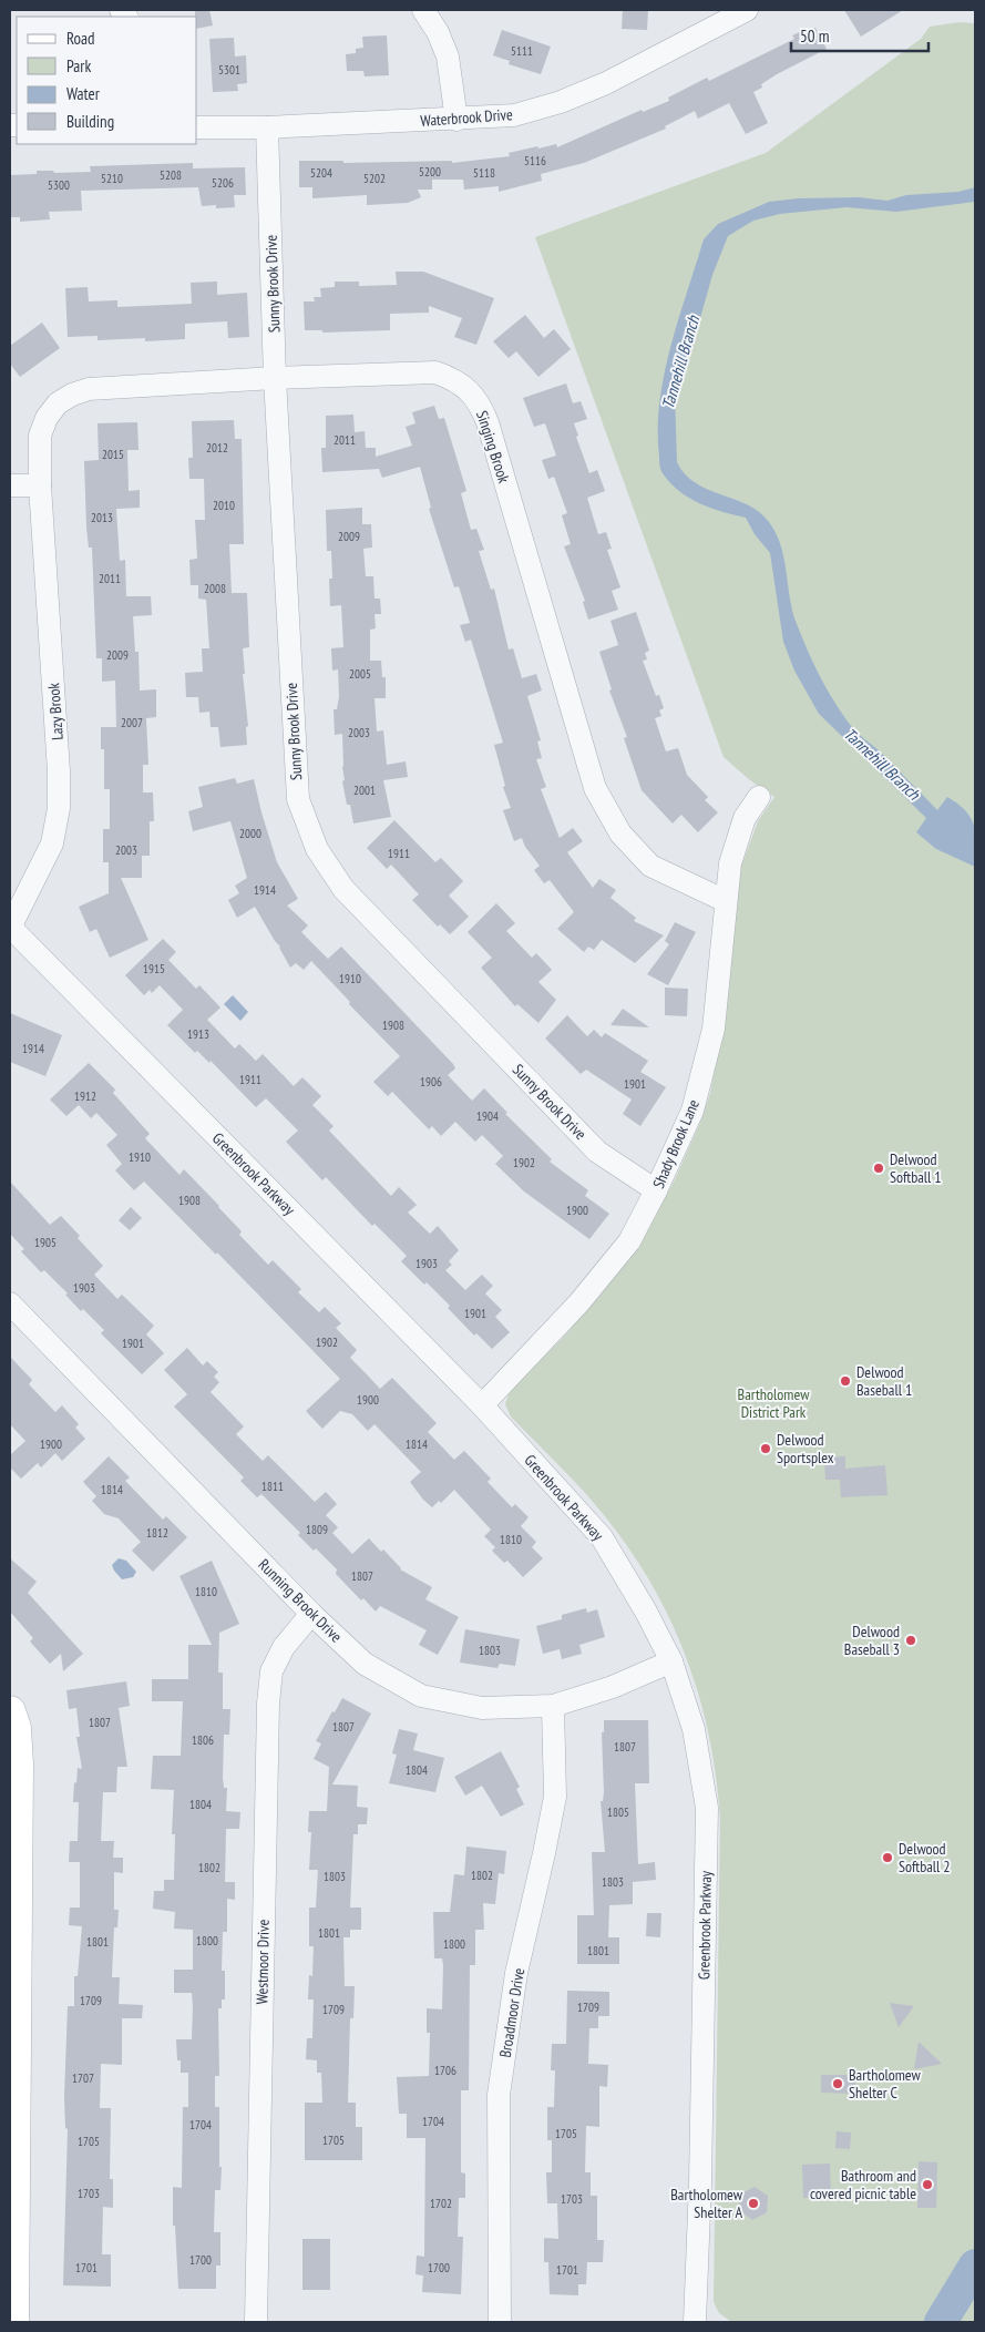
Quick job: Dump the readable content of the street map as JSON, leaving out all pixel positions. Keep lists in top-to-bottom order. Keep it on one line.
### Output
{"streets":{"street":["Waterbrook Drive","Sunny Brook Drive","Singing Brook","Lazy Brook","Shady Brook Lane","Greenbrook Parkway","Running Brook Drive","Westmoor Drive","Broadmoor Drive"]},"crossings":[["Waterbrook Drive","Sunny Brook Drive"],["Sunny Brook Drive","Singing Brook"],["Sunny Brook Drive","Shady Brook Lane"],["Singing Brook","Lazy Brook"],["Singing Brook","Shady Brook Lane"],["Lazy Brook","Greenbrook Parkway"],["Shady Brook Lane","Greenbrook Parkway"],["Greenbrook Parkway","Running Brook Drive"],["Running Brook Drive","Westmoor Drive"],["Running Brook Drive","Broadmoor Drive"]],"water":["Tannehill Branch"],"parks":["Bartholomew District Park"],"places":["Delwood Softball 1","Delwood Baseball 1","Delwood Sportsplex","Delwood Baseball 3","Delwood Softball 2","Bartholomew Shelter C","Bathroom and covered picnic table","Bartholomew Shelter A"],"house_numbers":["5111","5301","5116","5200","5204","5118","5208","5210","5202","5206","5300","2011","2012","2015","2010","2013","2009","2011","2008","2009","2005","2007","2003","2001","2000","2003","1911","1914","1915","1910","1908","1913","1914","1911","1906","1901","1912","1904","1910","1902","1908","1900","1905","1903","1903","1901","1902","1901","1900","1900","1814","1811","1814","1809","1812","1810","1807","1810","1803","1807","1807","1806","1807","1804","1804","1805","1802","1802","1803","1803","1801","1800","1801","1800","1801","1709","1709","1709","1706","1707","1704","1704","1705","1705","1705","1703","1703","1702","1700","1701","1700","1701"],"legend":["Road","Park","Water","Building"],"scale_bar":"50 m"}
